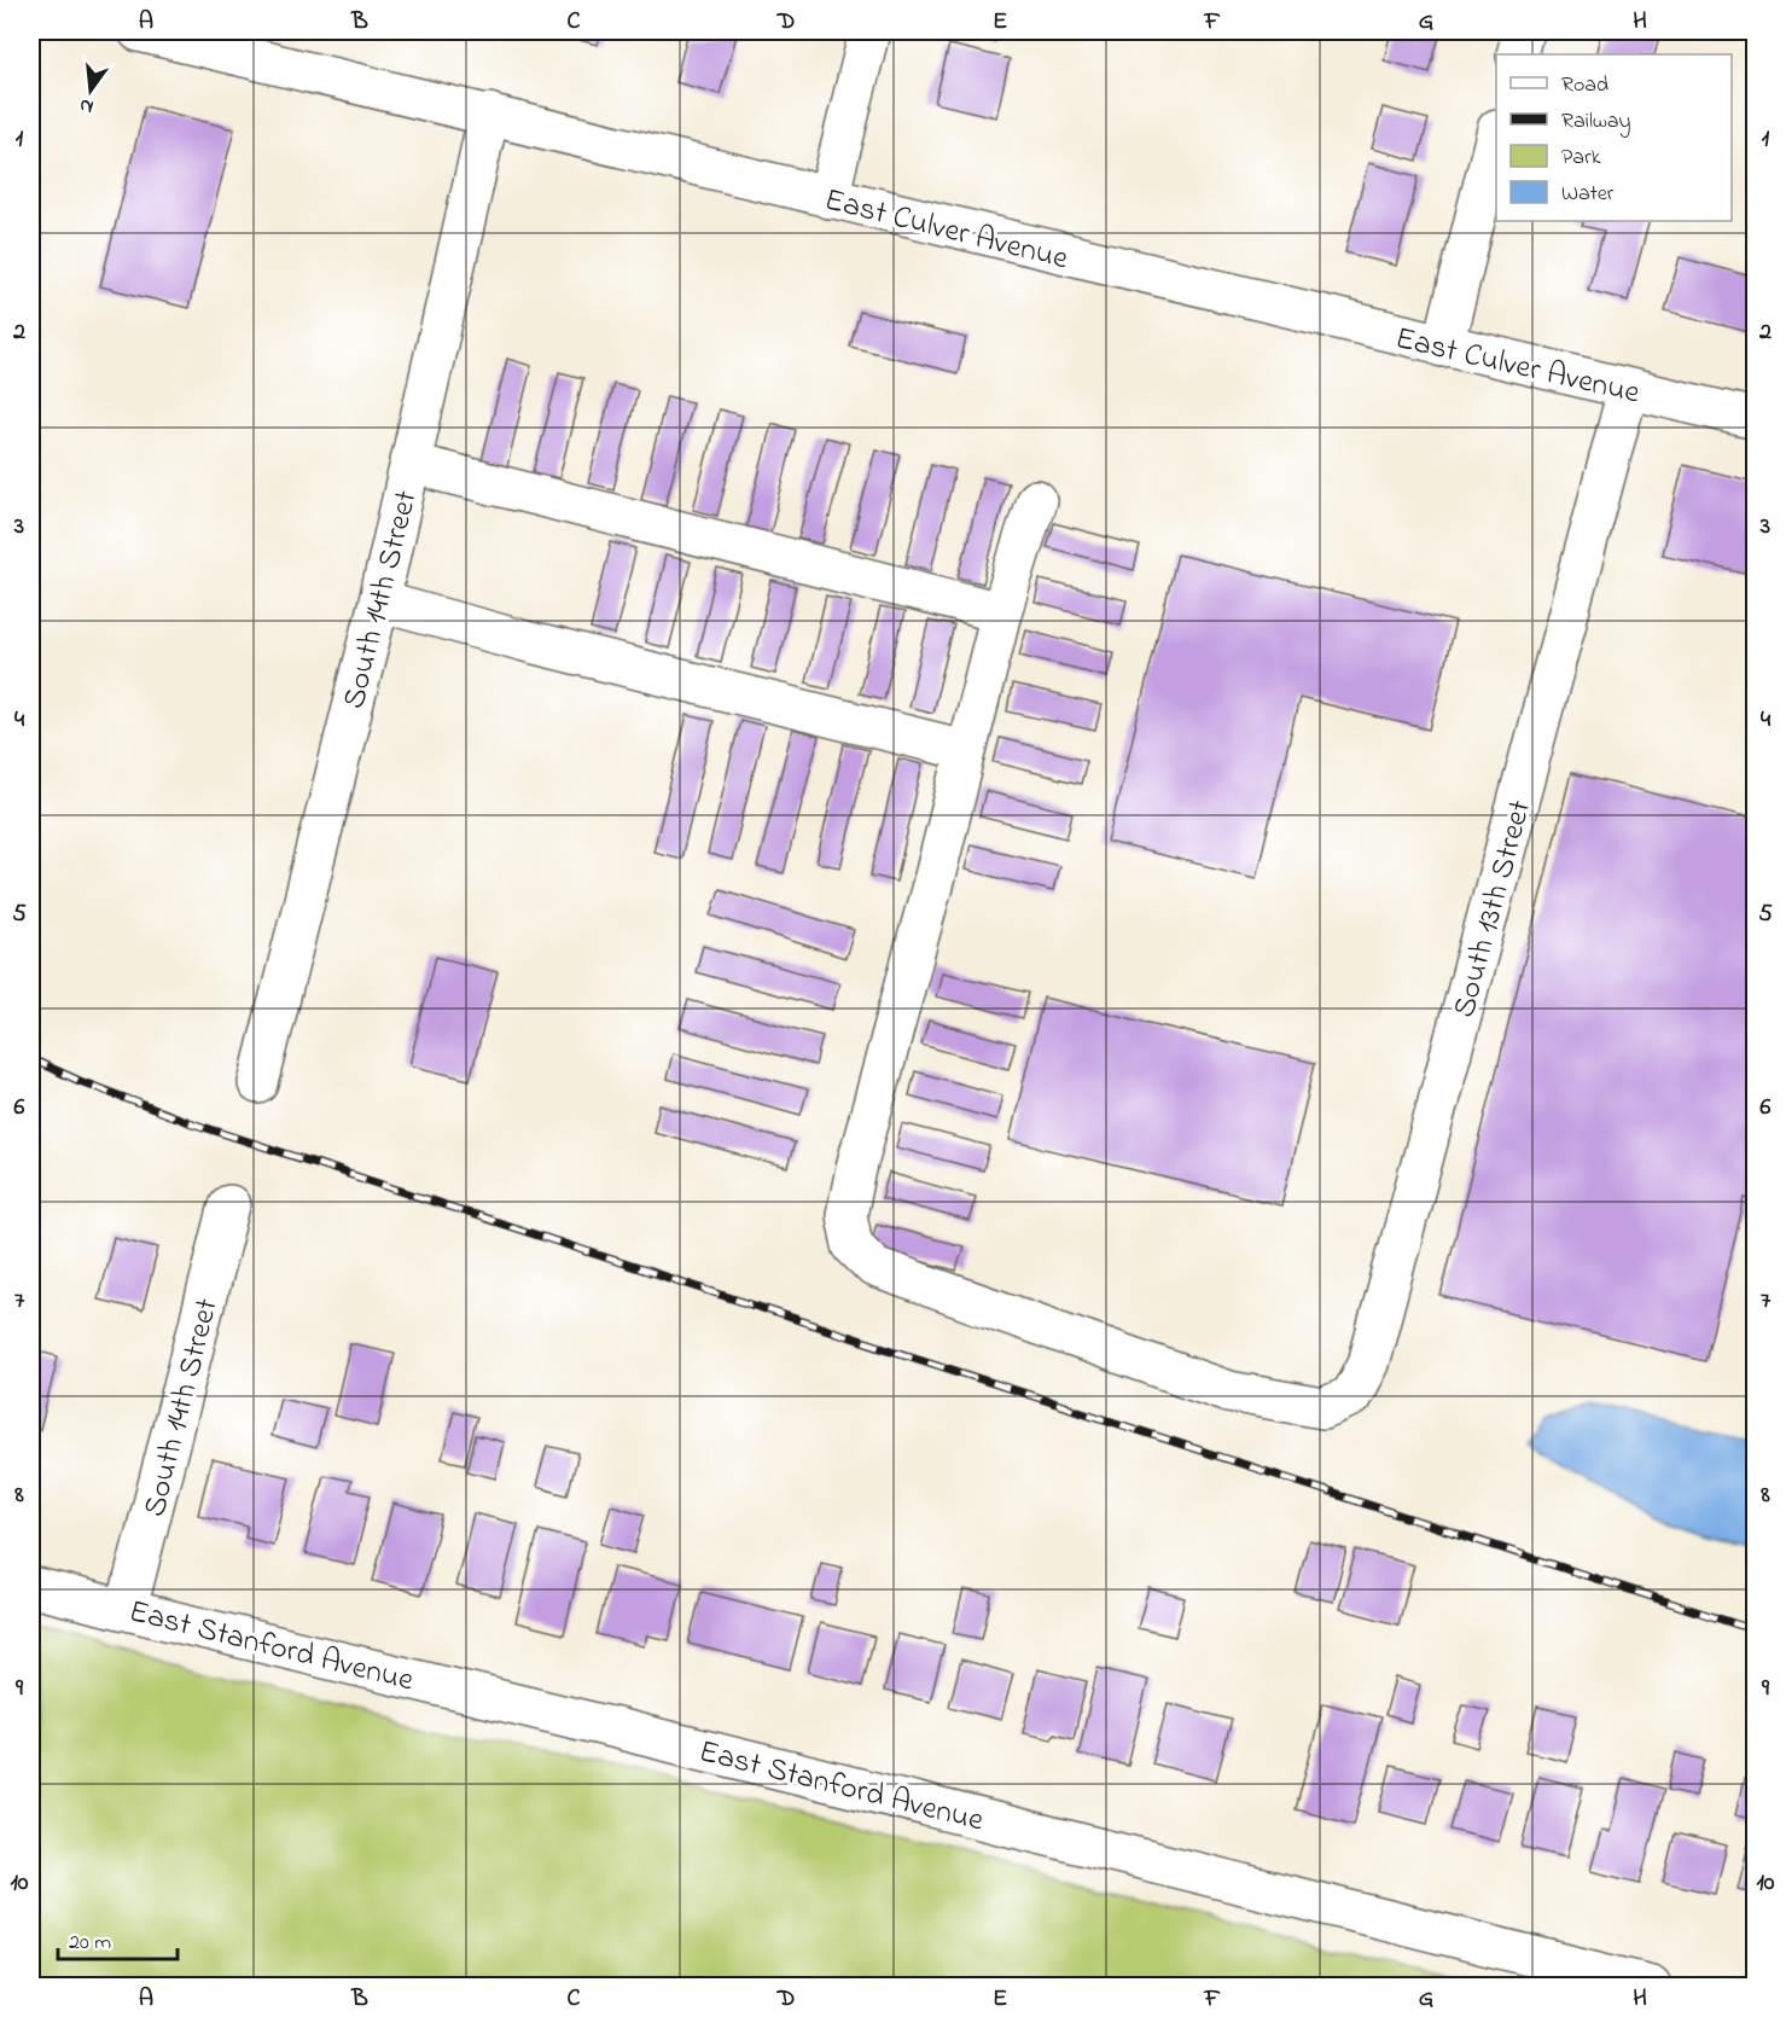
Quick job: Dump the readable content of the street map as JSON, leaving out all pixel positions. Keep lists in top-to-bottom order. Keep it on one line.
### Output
{"streets":{"street":["East Culver Avenue","South 14th Street","South 13th Street","East Stanford Avenue"]},"crossings":[["East Culver Avenue","South 14th Street"],["East Culver Avenue","South 13th Street"],["South 14th Street","East Stanford Avenue"]],"legend":["Road","Railway","Park","Water"],"scale_bar":"20 m","north":"bottom","grid":{"columns":["A","B","C","D","E","F","G","H"],"rows":["1","2","3","4","5","6","7","8","9","10"]}}
